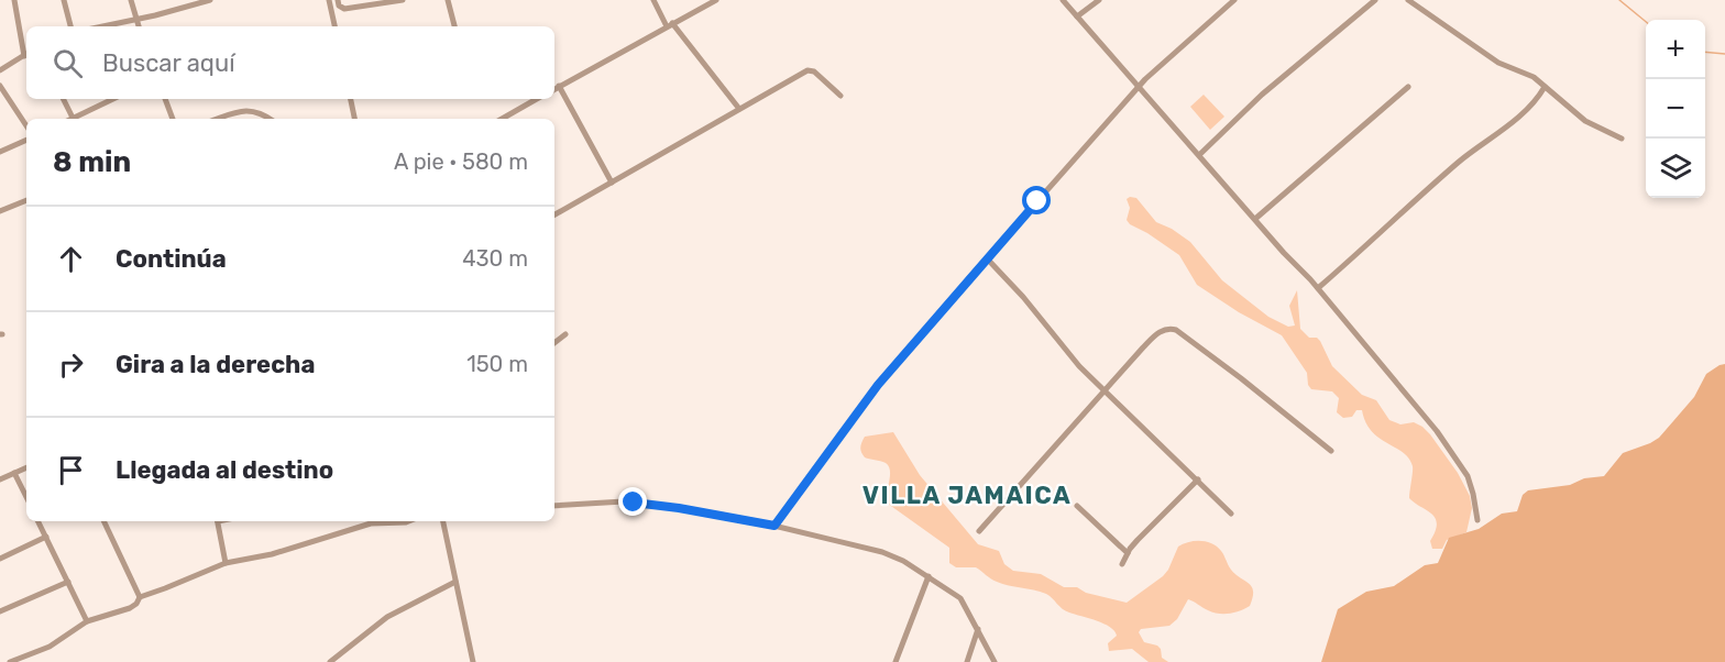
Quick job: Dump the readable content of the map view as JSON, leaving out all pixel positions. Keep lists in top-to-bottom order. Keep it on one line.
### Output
{"districts":["VILLA JAMAICA"],"page":{"map_buttons":["+","−"],"search":"Buscar aquí","heading":["8 min","A pie · 580 m"],"list":[["Continúa","430 m"],["Gira a la derecha","150 m"],"Llegada al destino"]}}
